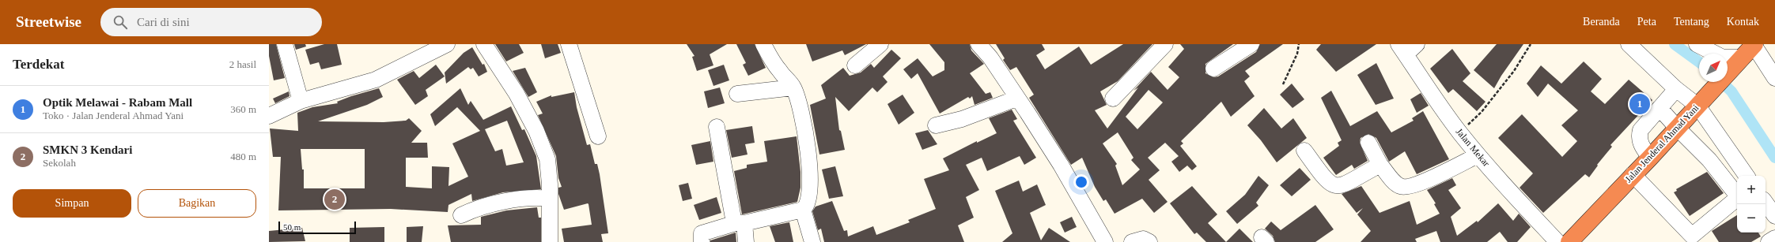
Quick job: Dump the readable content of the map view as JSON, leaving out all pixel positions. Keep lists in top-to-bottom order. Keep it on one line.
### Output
{"streets":{"highway":["Jalan Jenderal Ahmad Yani"],"street":["Jalan Mekar"]},"scale_bar":"50 m","north":"top right","page":{"header":"Streetwise","search":"Cari di sini","nav":["Beranda","Peta","Tentang","Kontak"],"heading":["Terdekat","2 hasil"],"list":[{"mark":"1","name":"Optik Melawai - Rabam Mall","note":"Toko · Jalan Jenderal Ahmad Yani","value":"360 m"},{"mark":"2","name":"SMKN 3 Kendari","note":"Sekolah","value":"480 m"}],"pins":["1","2"],"map_buttons":["+","−"],"buttons":["Simpan","Bagikan"],"scale":"50 m"}}
